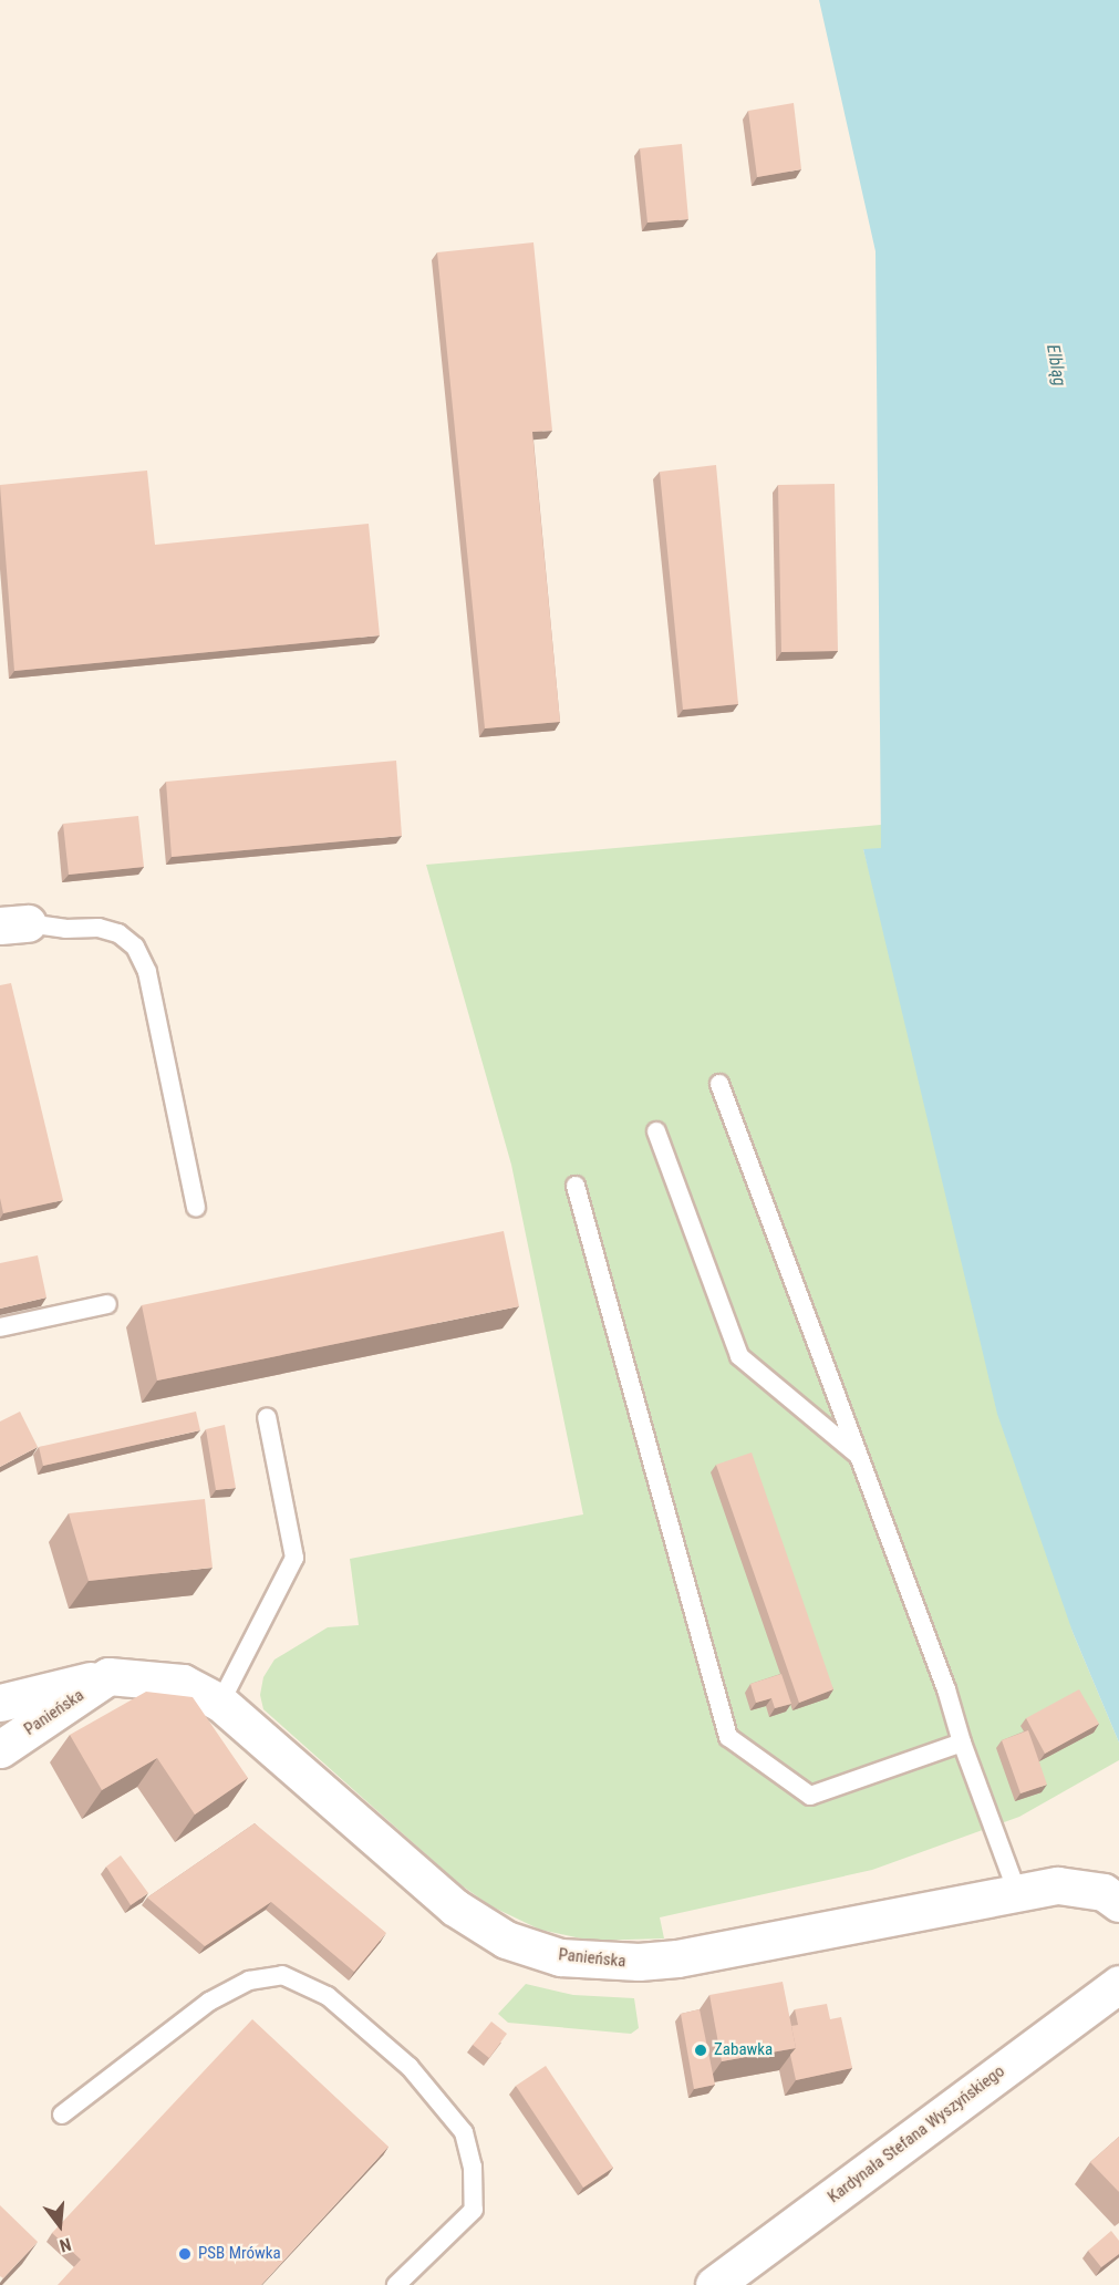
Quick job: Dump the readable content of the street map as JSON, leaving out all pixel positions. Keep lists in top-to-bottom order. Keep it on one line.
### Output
{"streets":{"street":["Panieńska","Kardynała Stefana Wyszyńskiego"]},"water":["Elbląg"],"places":["Zabawka","PSB Mrówka"],"north":"bottom"}
